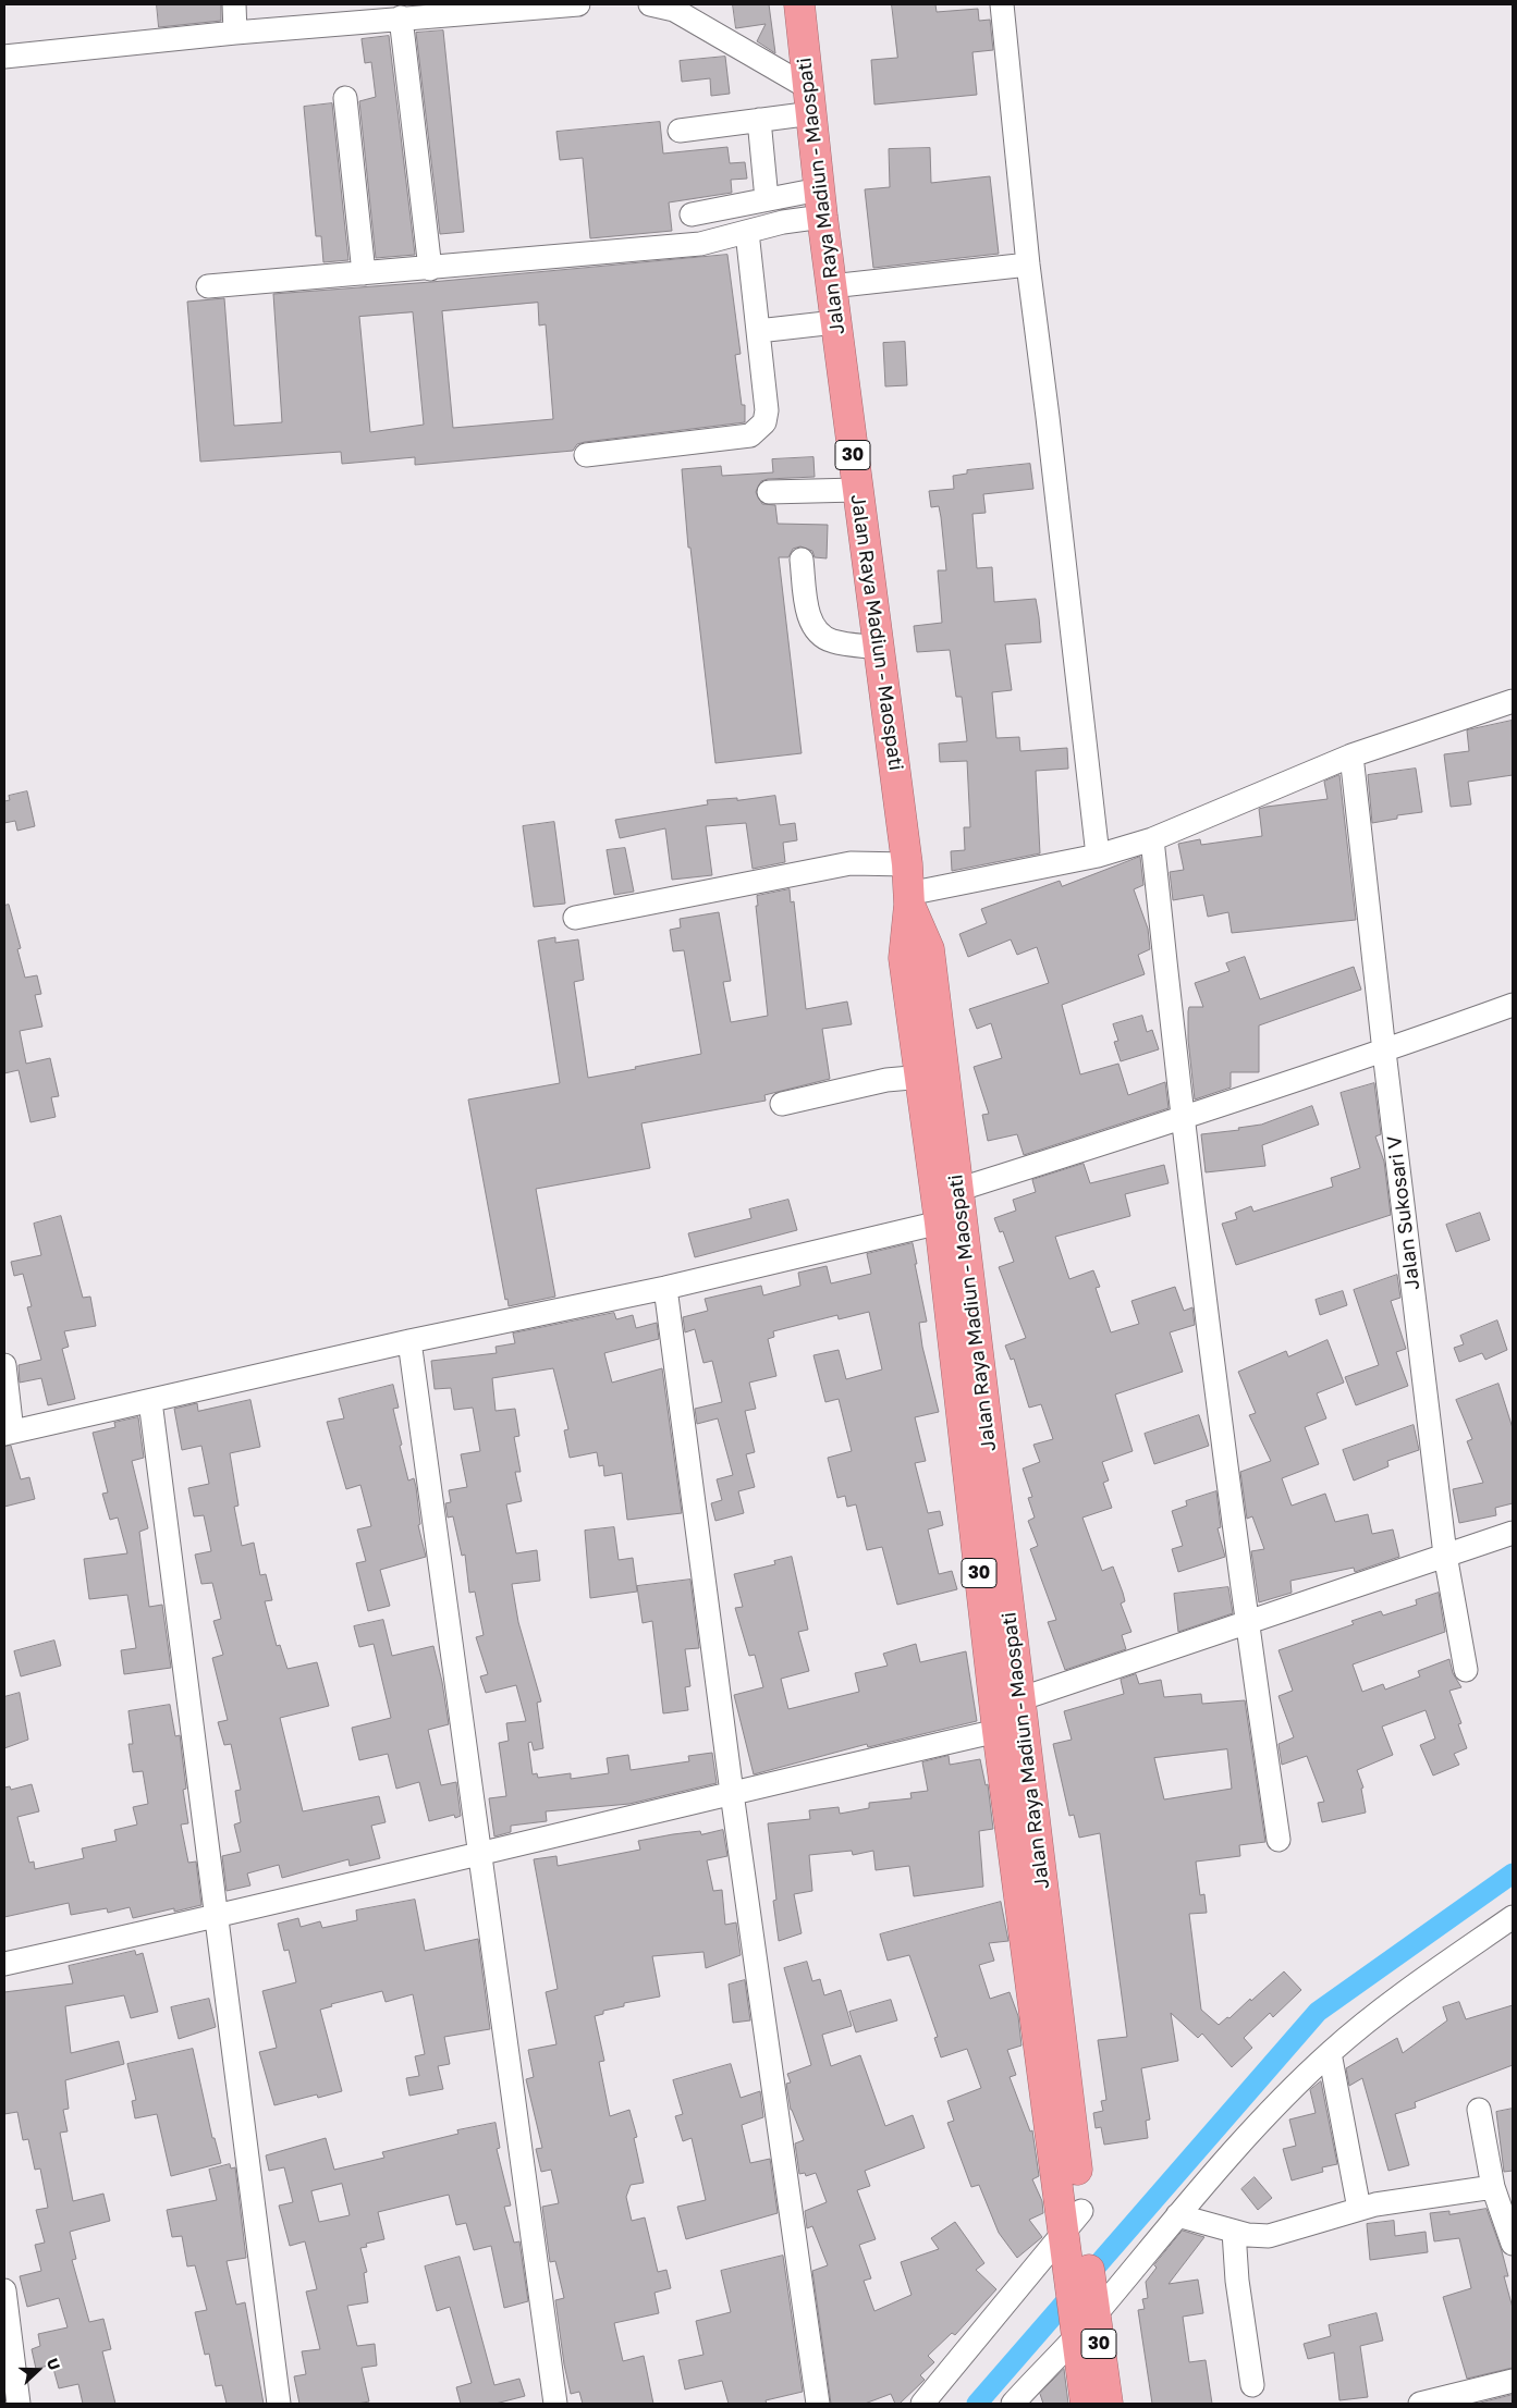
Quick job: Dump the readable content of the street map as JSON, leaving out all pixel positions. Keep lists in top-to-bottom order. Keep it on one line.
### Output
{"streets":{"highway":["Jalan Raya Madiun - Maospati","30"],"street":["Jalan Sukosari V"]},"north":"right"}
